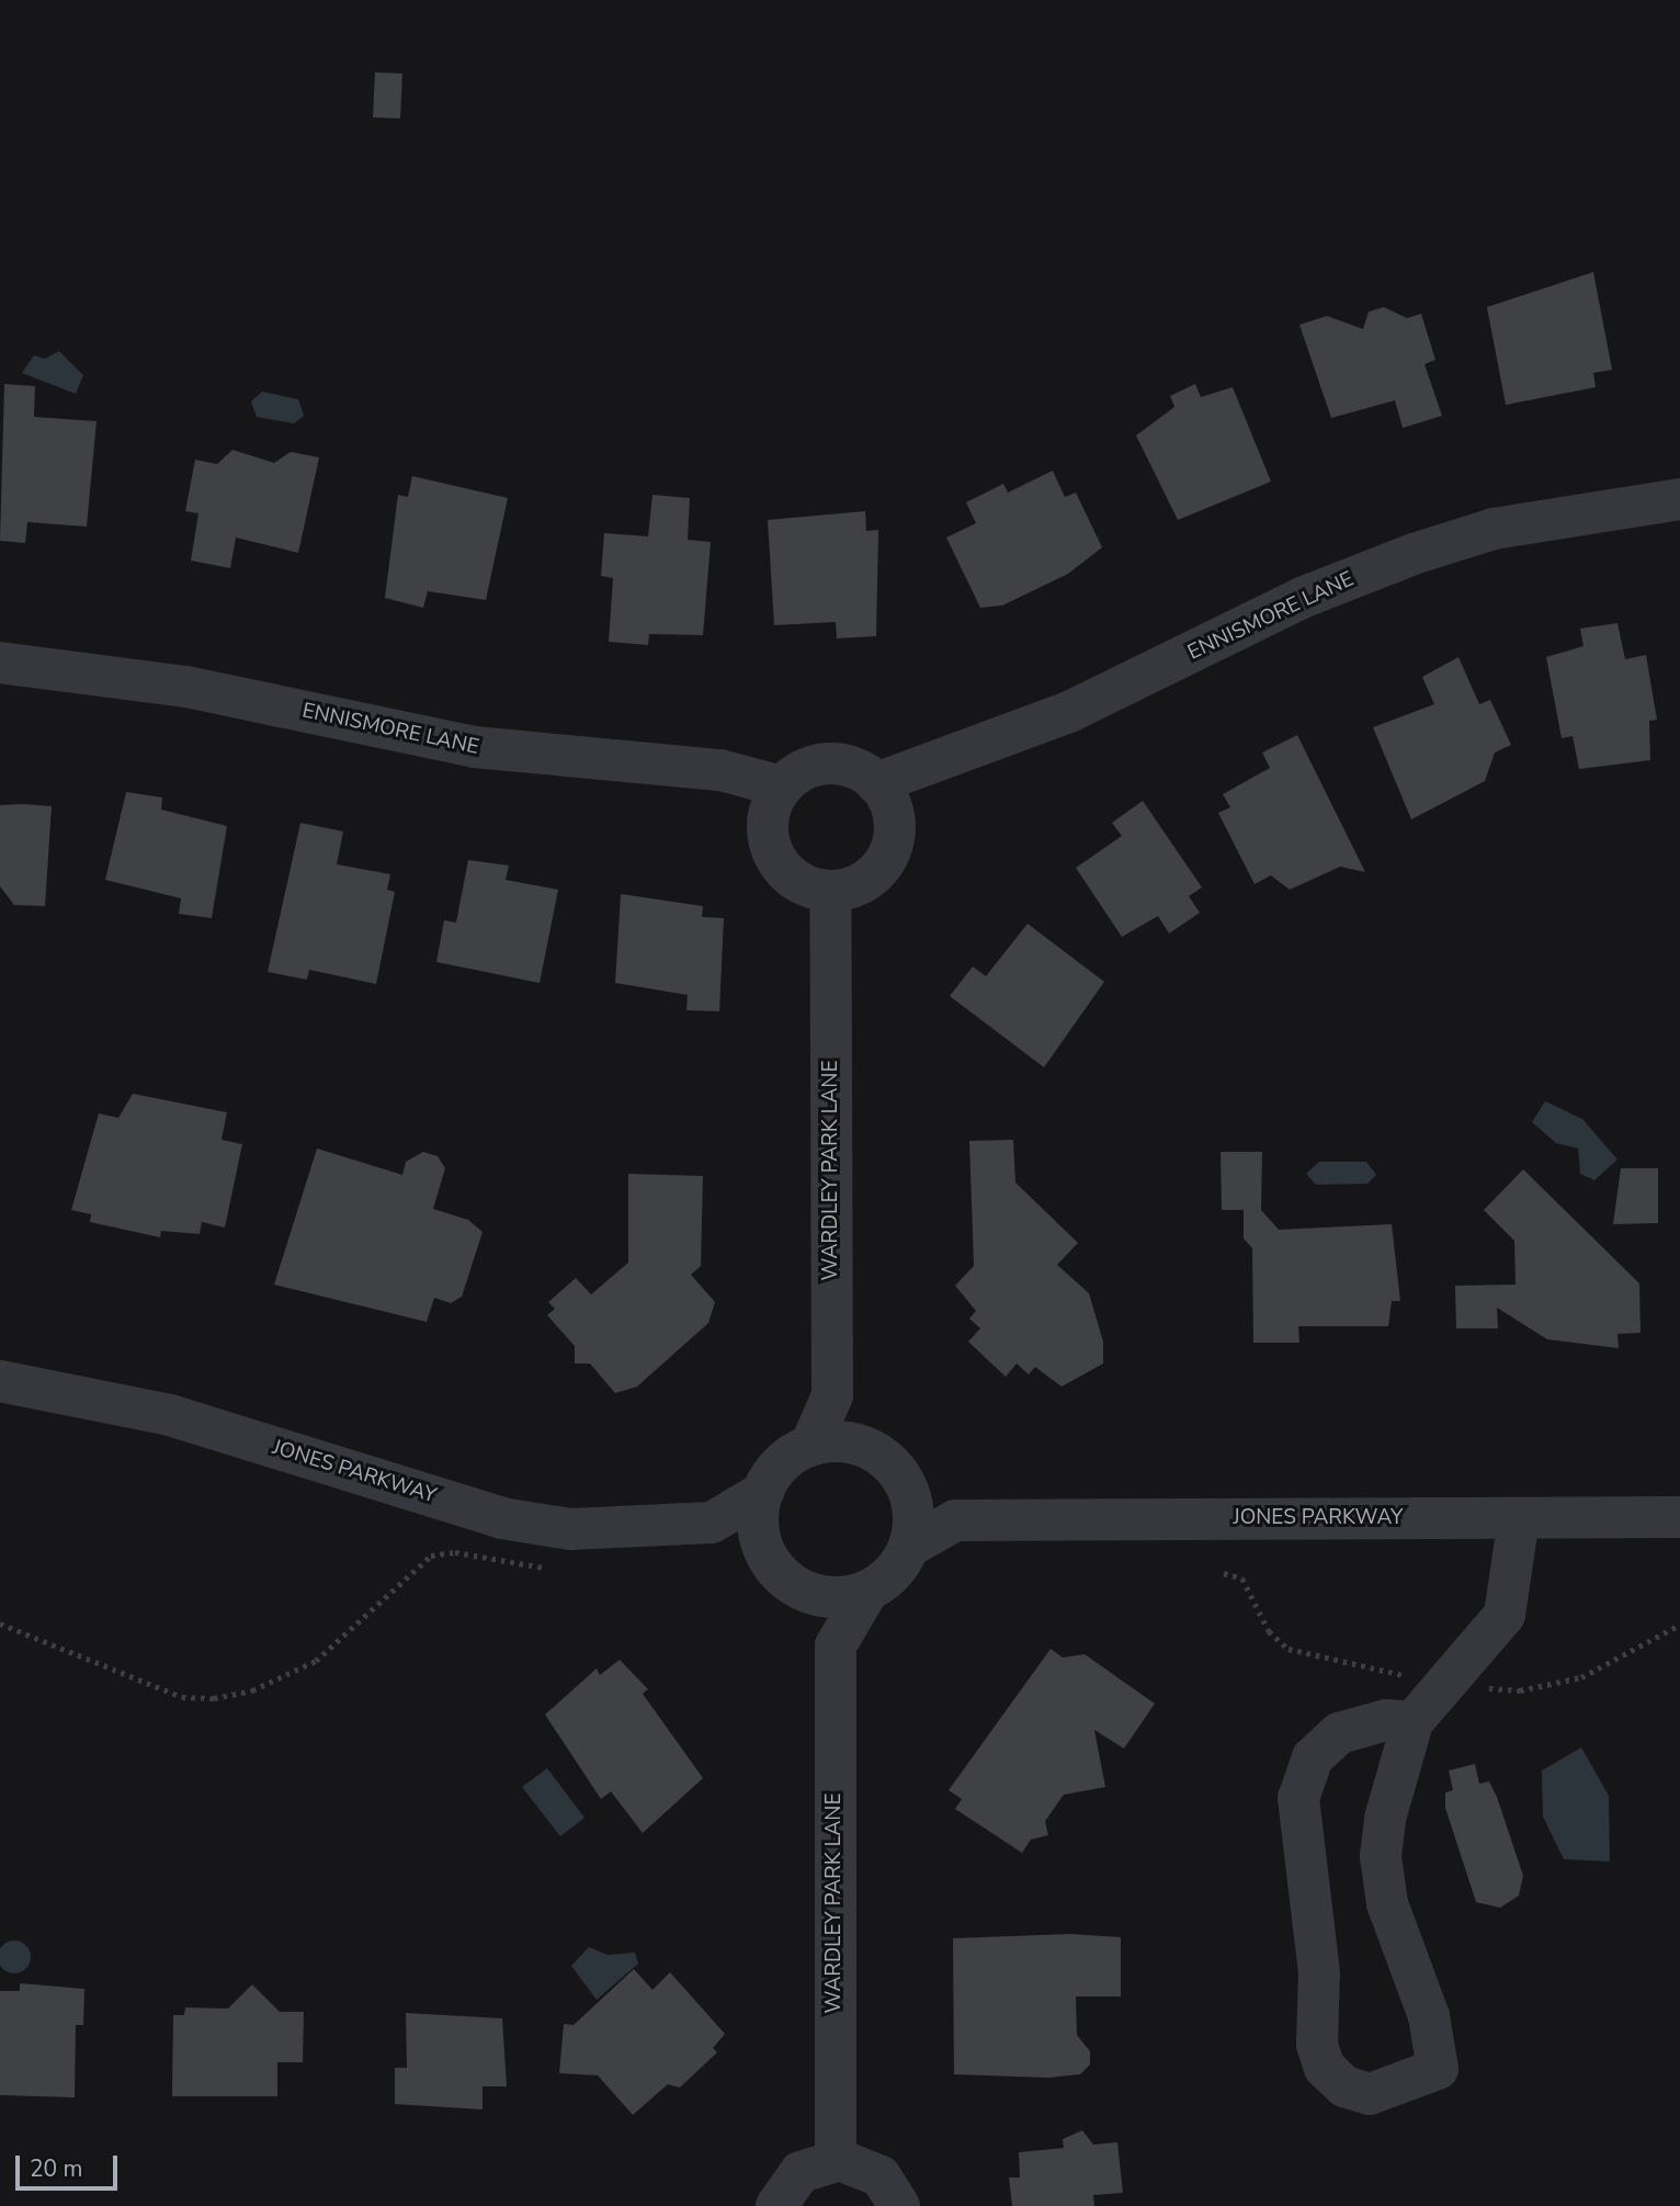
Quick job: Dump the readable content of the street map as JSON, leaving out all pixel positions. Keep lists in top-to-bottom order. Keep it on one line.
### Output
{"streets":{"street":["ENNISMORE LANE","WARDLEY PARK LANE","JONES PARKWAY"]},"crossings":[["ENNISMORE LANE","WARDLEY PARK LANE"],["WARDLEY PARK LANE","JONES PARKWAY"]],"scale_bar":"20 m"}
